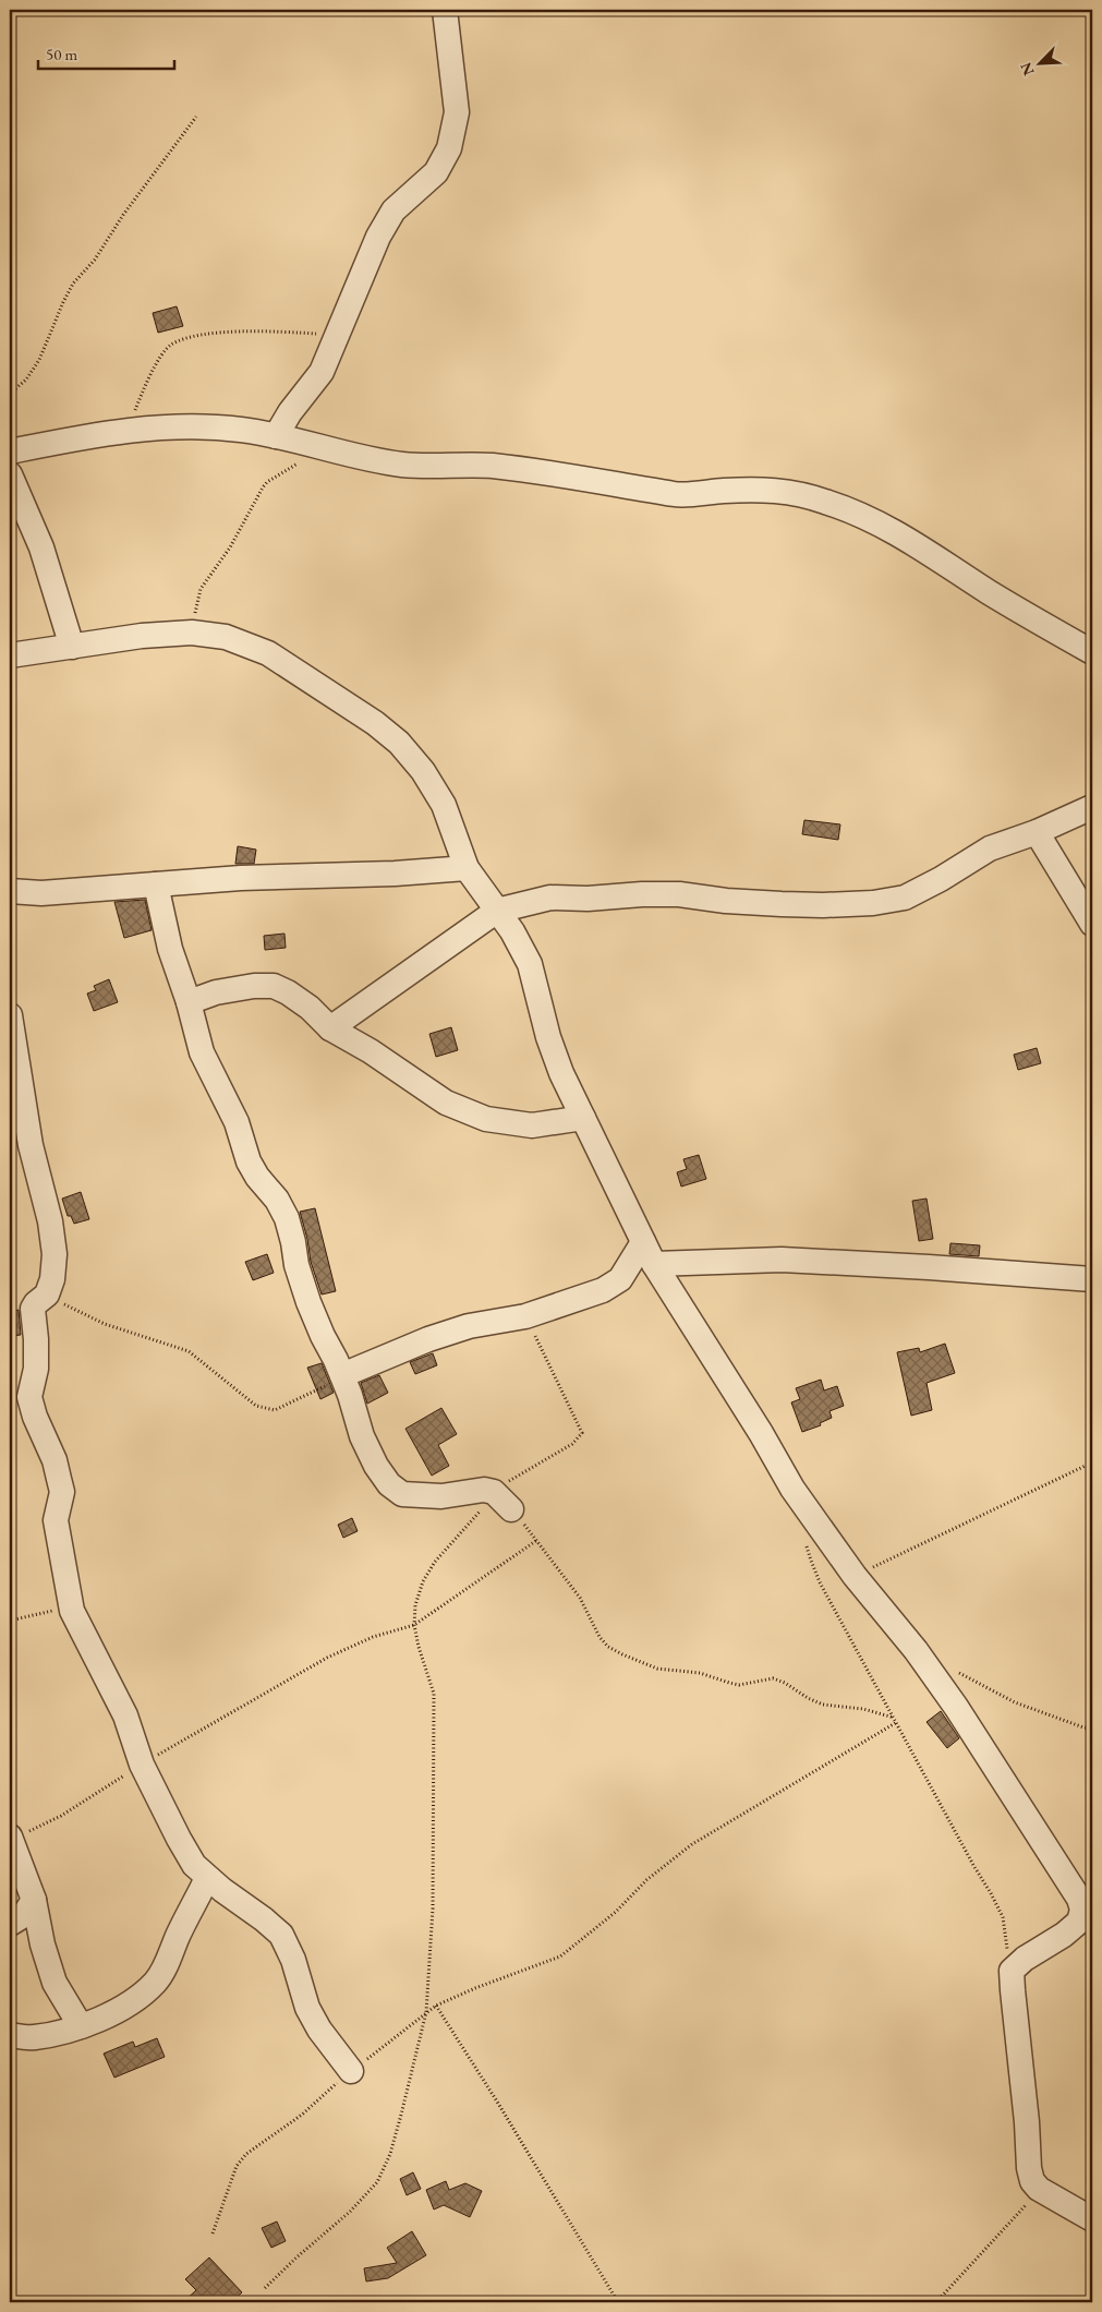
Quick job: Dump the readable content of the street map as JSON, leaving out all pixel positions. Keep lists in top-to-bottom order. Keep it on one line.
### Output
{"scale_bar":"50 m","north":"bottom left"}
